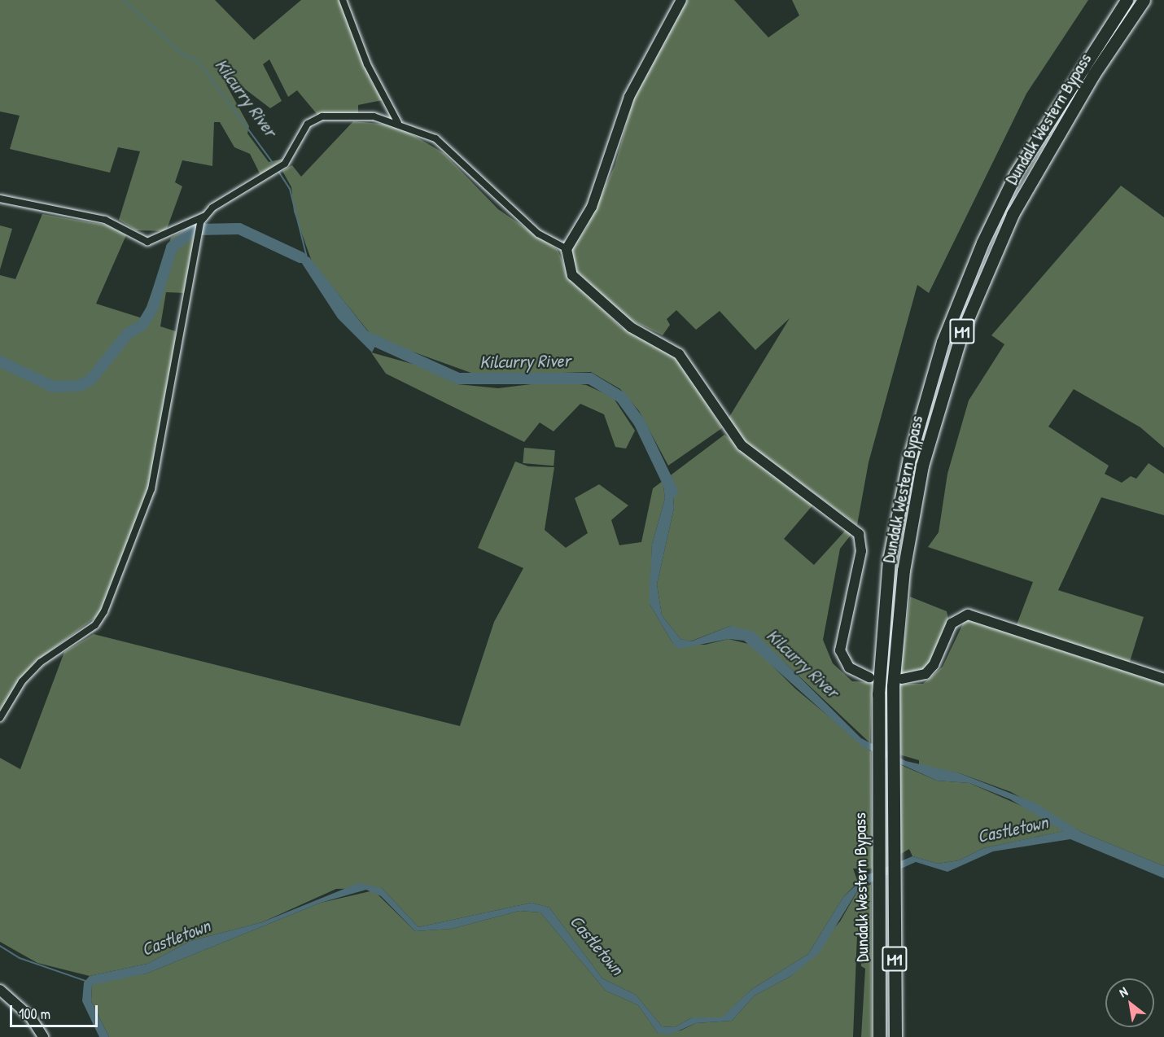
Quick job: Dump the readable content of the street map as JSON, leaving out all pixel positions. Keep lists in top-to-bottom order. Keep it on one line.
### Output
{"streets":{"highway":["Dundalk Western Bypass","M1"]},"water":["Kilcurry River","Castletown"],"scale_bar":"100 m","north":"top left"}
